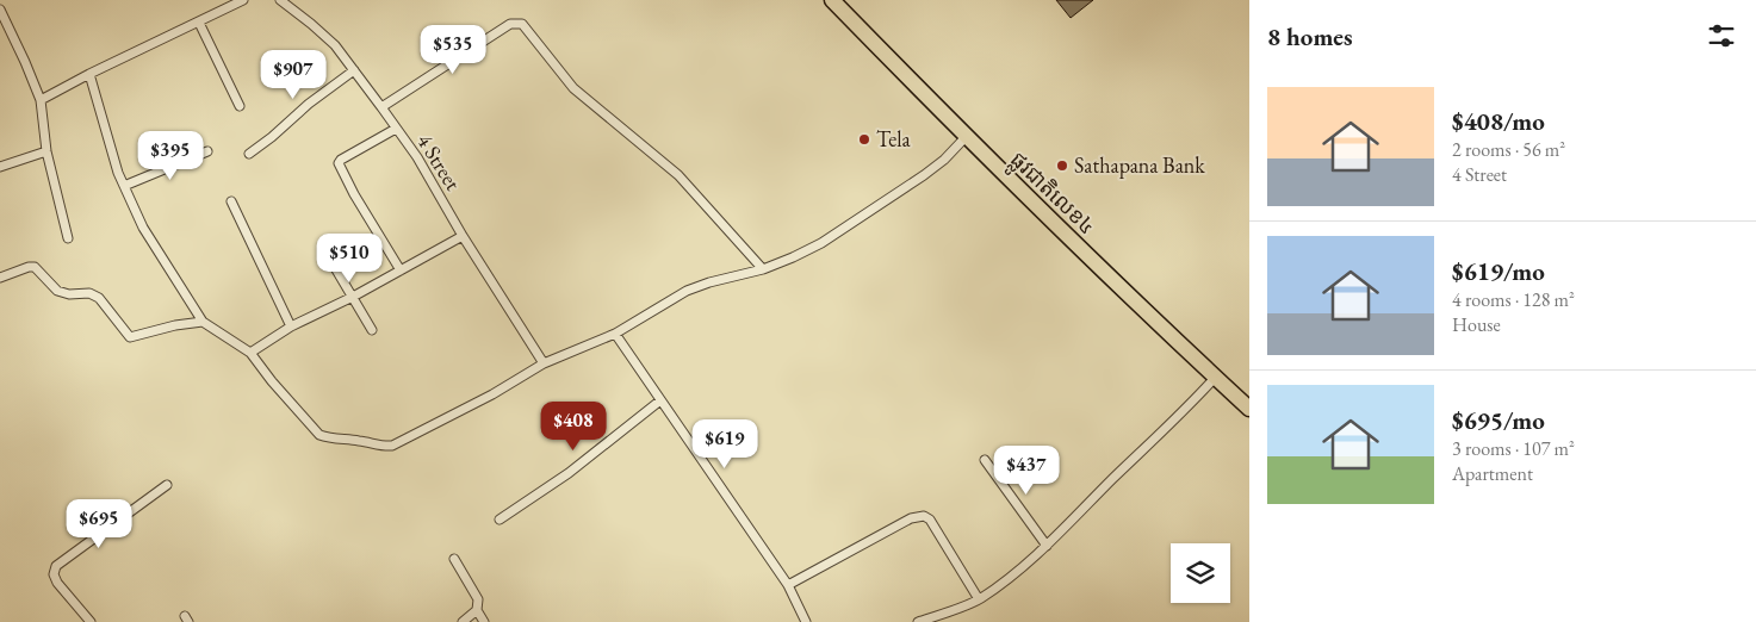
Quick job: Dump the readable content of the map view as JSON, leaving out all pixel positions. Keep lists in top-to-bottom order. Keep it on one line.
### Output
{"streets":{"highway":["ផ្លូវជាតិលេខ៤"],"street":["4 Street"]},"places":["Tela","Sathapana Bank"],"page":{"heading":"8 homes","price":["$535","$907","$395","$510","$408","$619","$437","$695"],"list":[{"name":"$408/mo","note":"2 rooms · 56 m² · 4 Street"},{"name":"$619/mo","note":"4 rooms · 128 m² · House"},{"name":"$695/mo","note":"3 rooms · 107 m² · Apartment"}]}}
